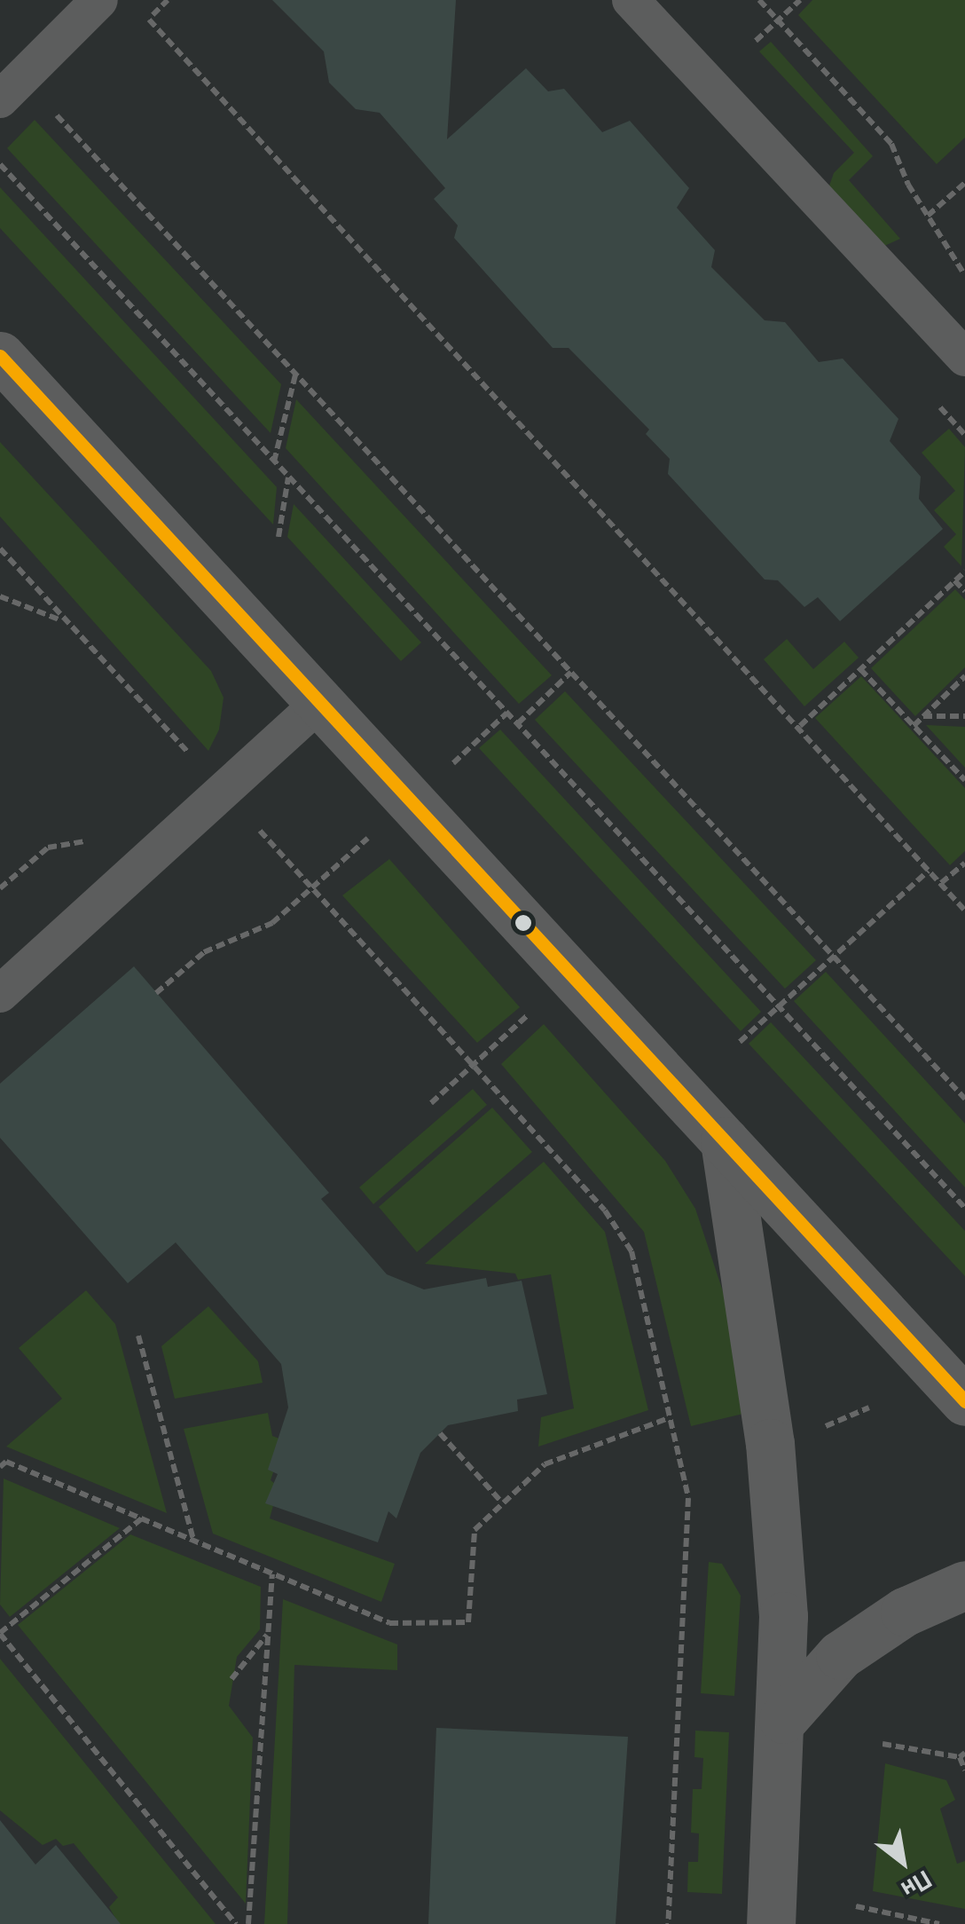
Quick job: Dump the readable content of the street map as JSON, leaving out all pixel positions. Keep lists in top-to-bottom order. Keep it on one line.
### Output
{"north":"bottom right"}
